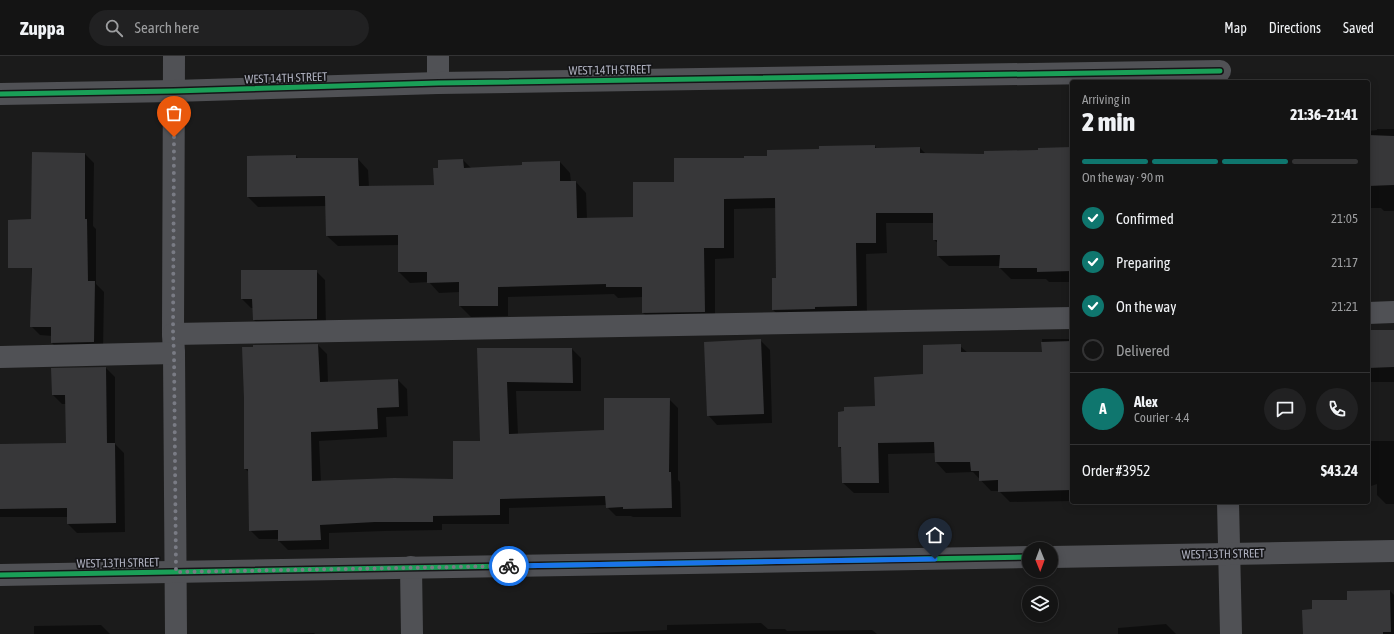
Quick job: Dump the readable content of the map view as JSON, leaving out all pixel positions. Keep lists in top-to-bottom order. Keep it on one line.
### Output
{"streets":{"street":["WEST 14TH STREET","WEST 13TH STREET"]},"north":"bottom","page":{"header":"Zuppa","search":"Search here","nav":["Map","Directions","Saved"],"heading":["2 min","Arriving in","21:36–21:41"],"panel":["Alex","Courier · 4.4","Order #3952","$43.24"],"bar":"On the way · 90 m","list":[["Confirmed","21:05"],["Preparing","21:17"],["On the way","21:21"],"Delivered"],"round":"A"}}
